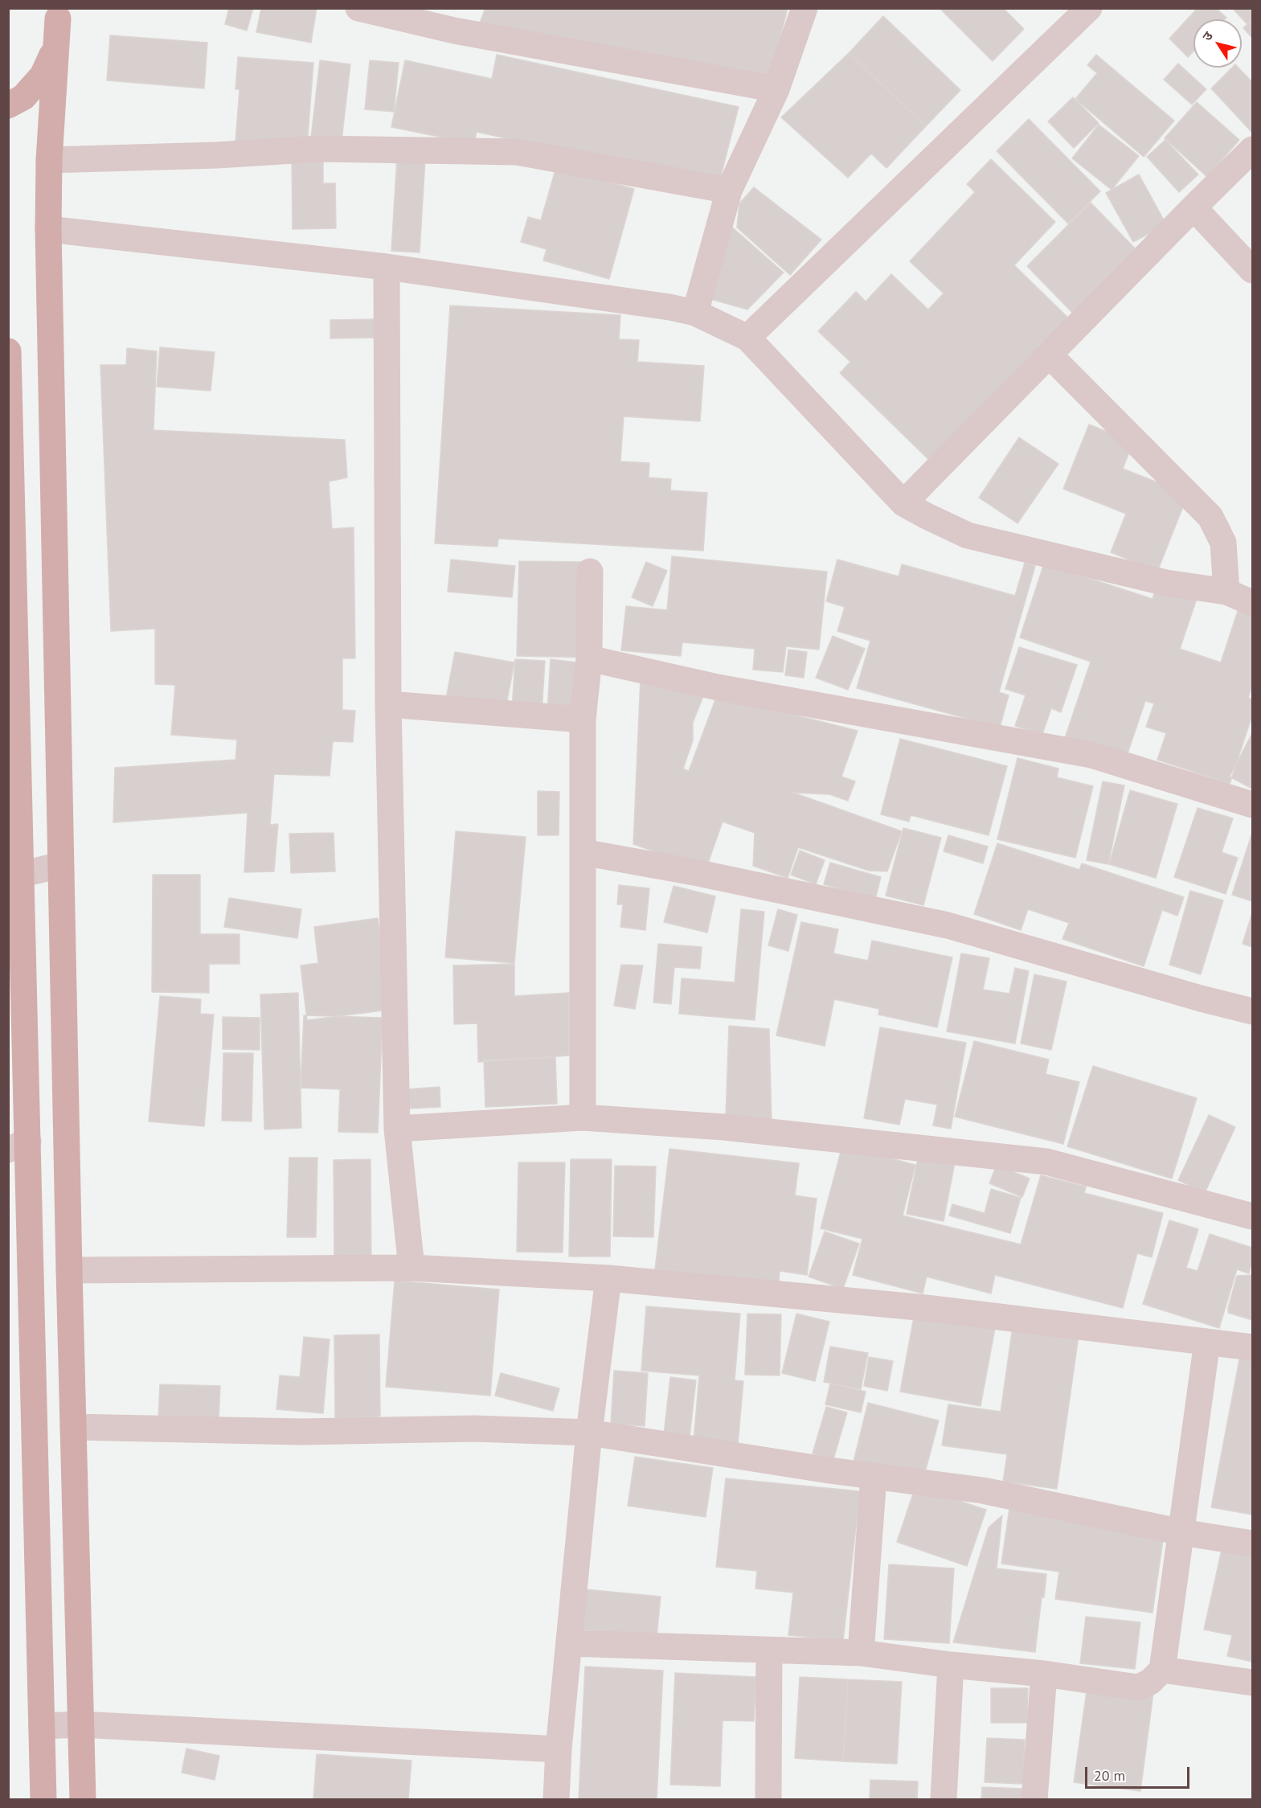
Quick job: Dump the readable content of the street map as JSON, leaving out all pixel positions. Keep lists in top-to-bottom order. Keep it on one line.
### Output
{"scale_bar":"20 m","north":"top left"}
